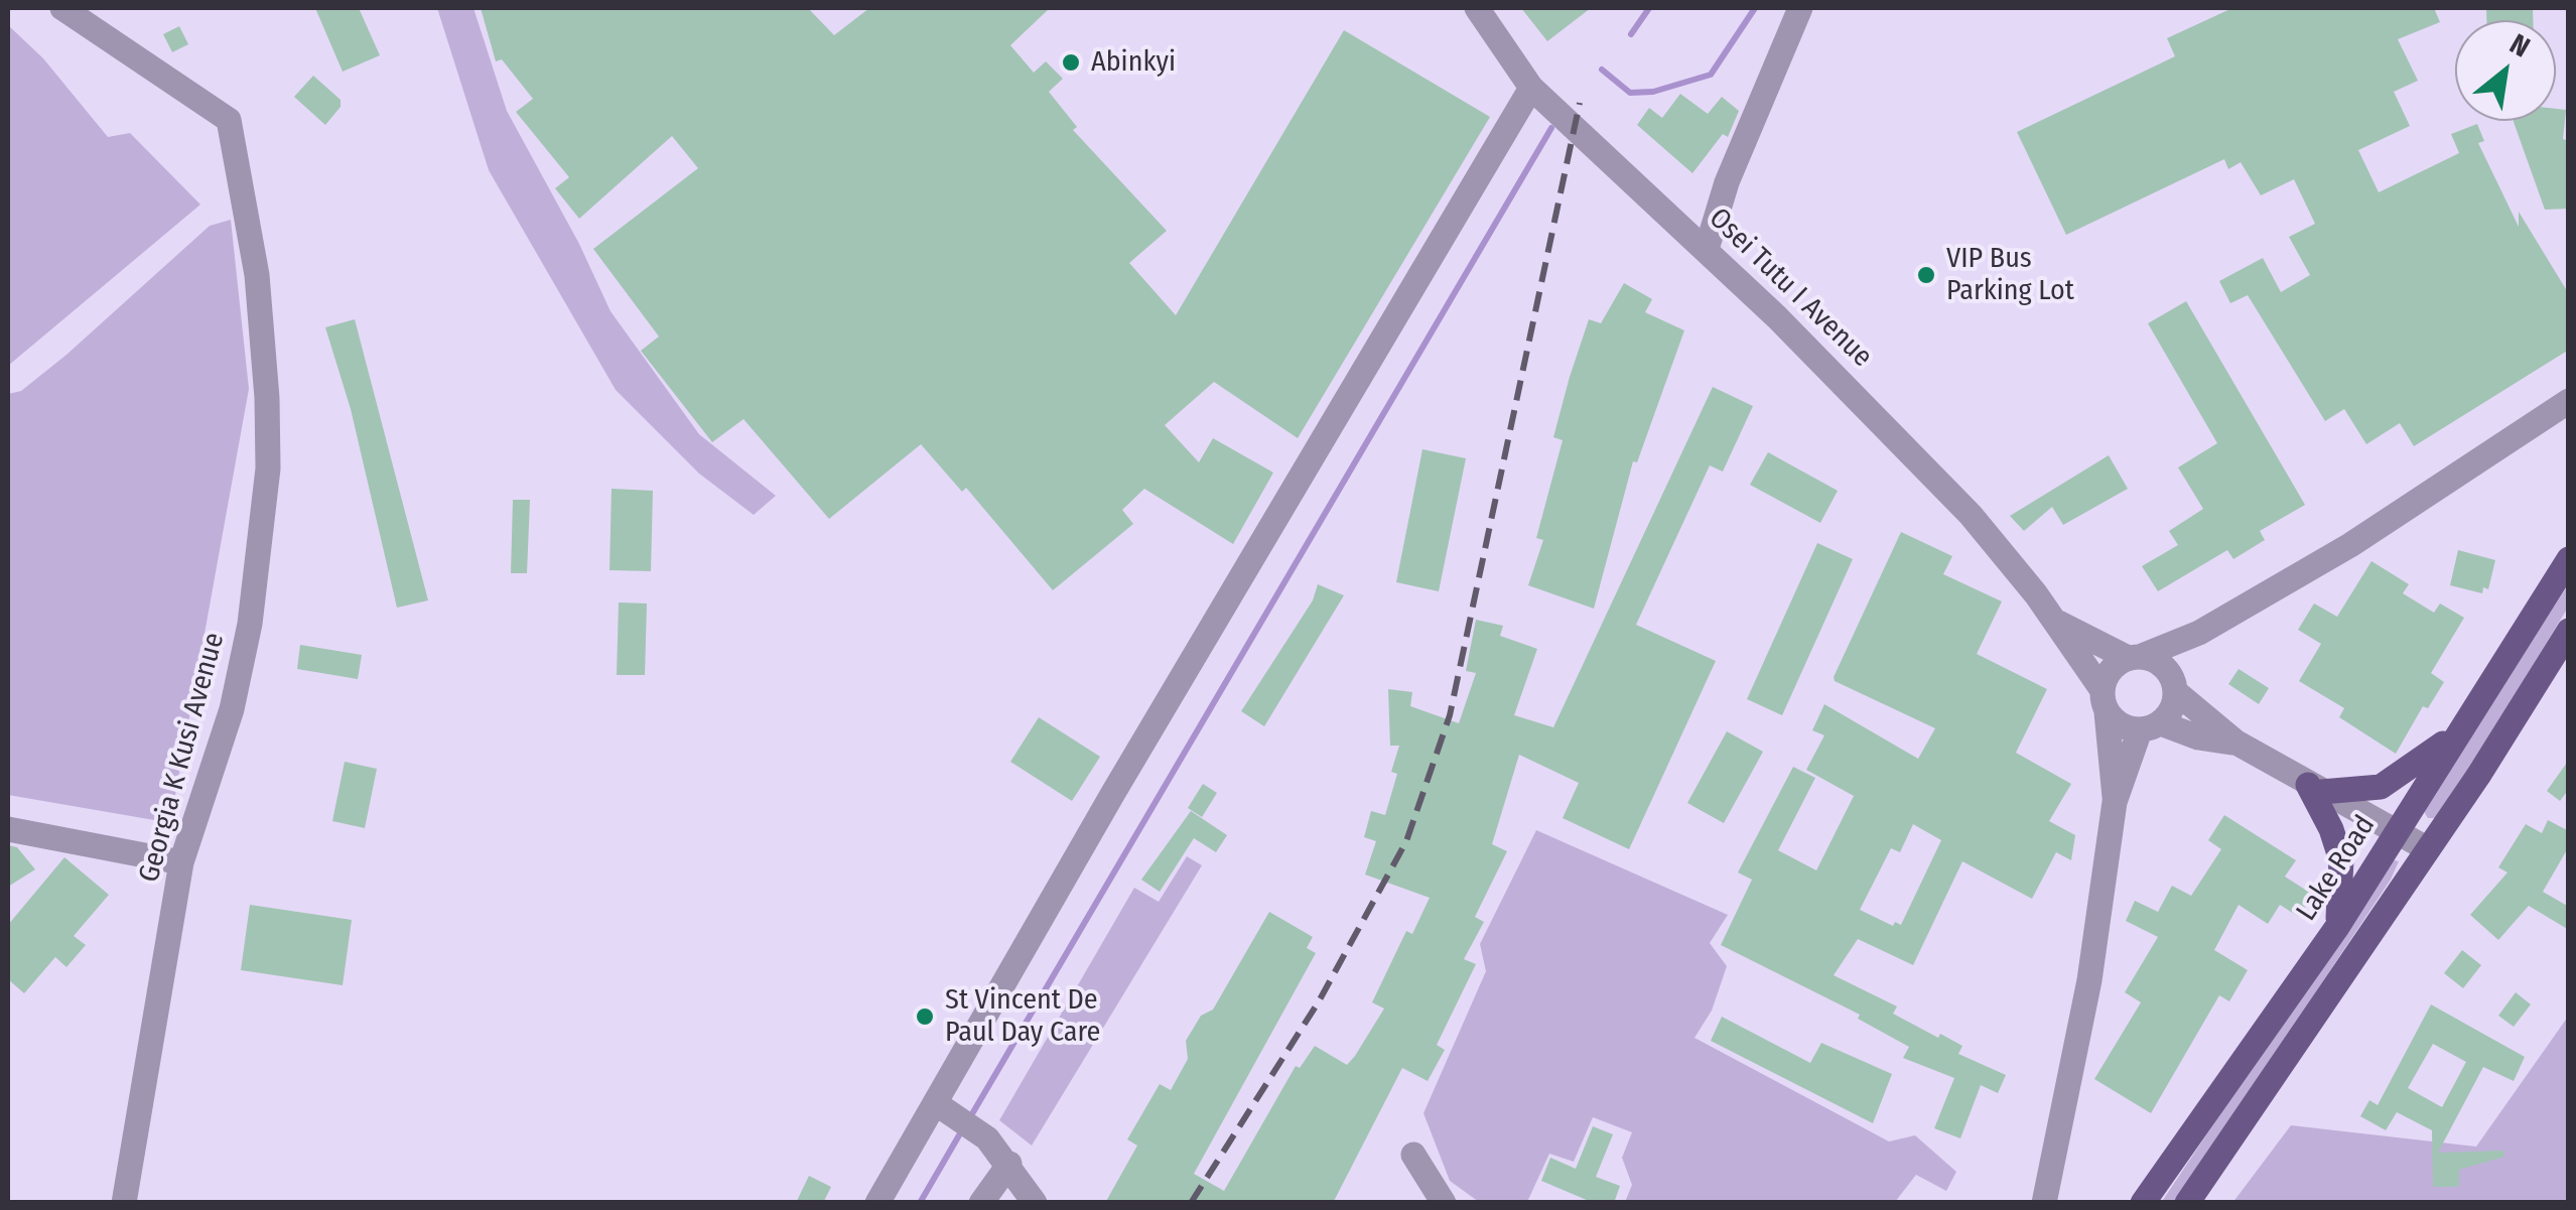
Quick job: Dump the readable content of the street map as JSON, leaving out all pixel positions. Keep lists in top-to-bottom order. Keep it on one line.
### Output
{"streets":{"main road":["Lake Road"],"street":["Osei Tutu I Avenue","Georgia K Kusi Avenue"]},"places":["Abinkyi","VIP Bus Parking Lot","St Vincent De Paul Day Care"],"north":"top right"}
